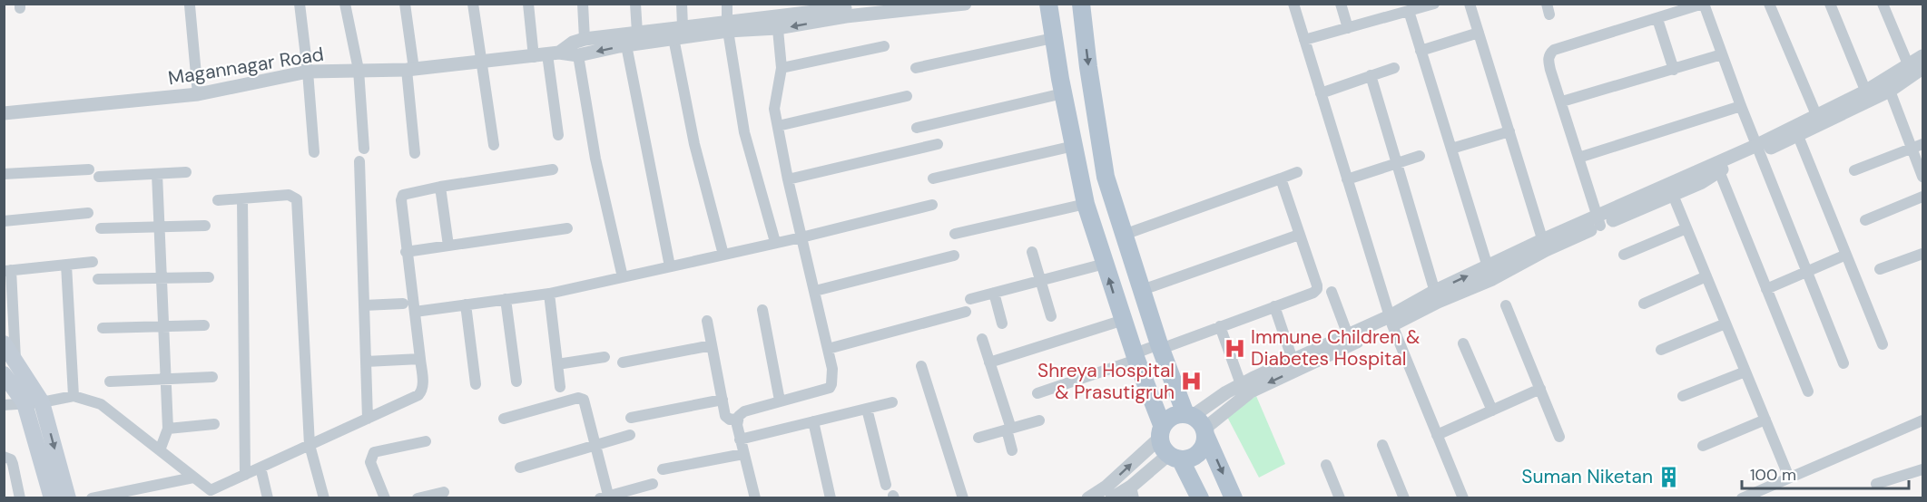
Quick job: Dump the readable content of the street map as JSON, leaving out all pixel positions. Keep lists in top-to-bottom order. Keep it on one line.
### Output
{"streets":{"street":["Magannagar Road"]},"places":{"hospital":["Immune Children & Diabetes Hospital","Shreya Hospital & Prasutigruh"],"building":["Suman Niketan"]},"scale_bar":"100 m"}
